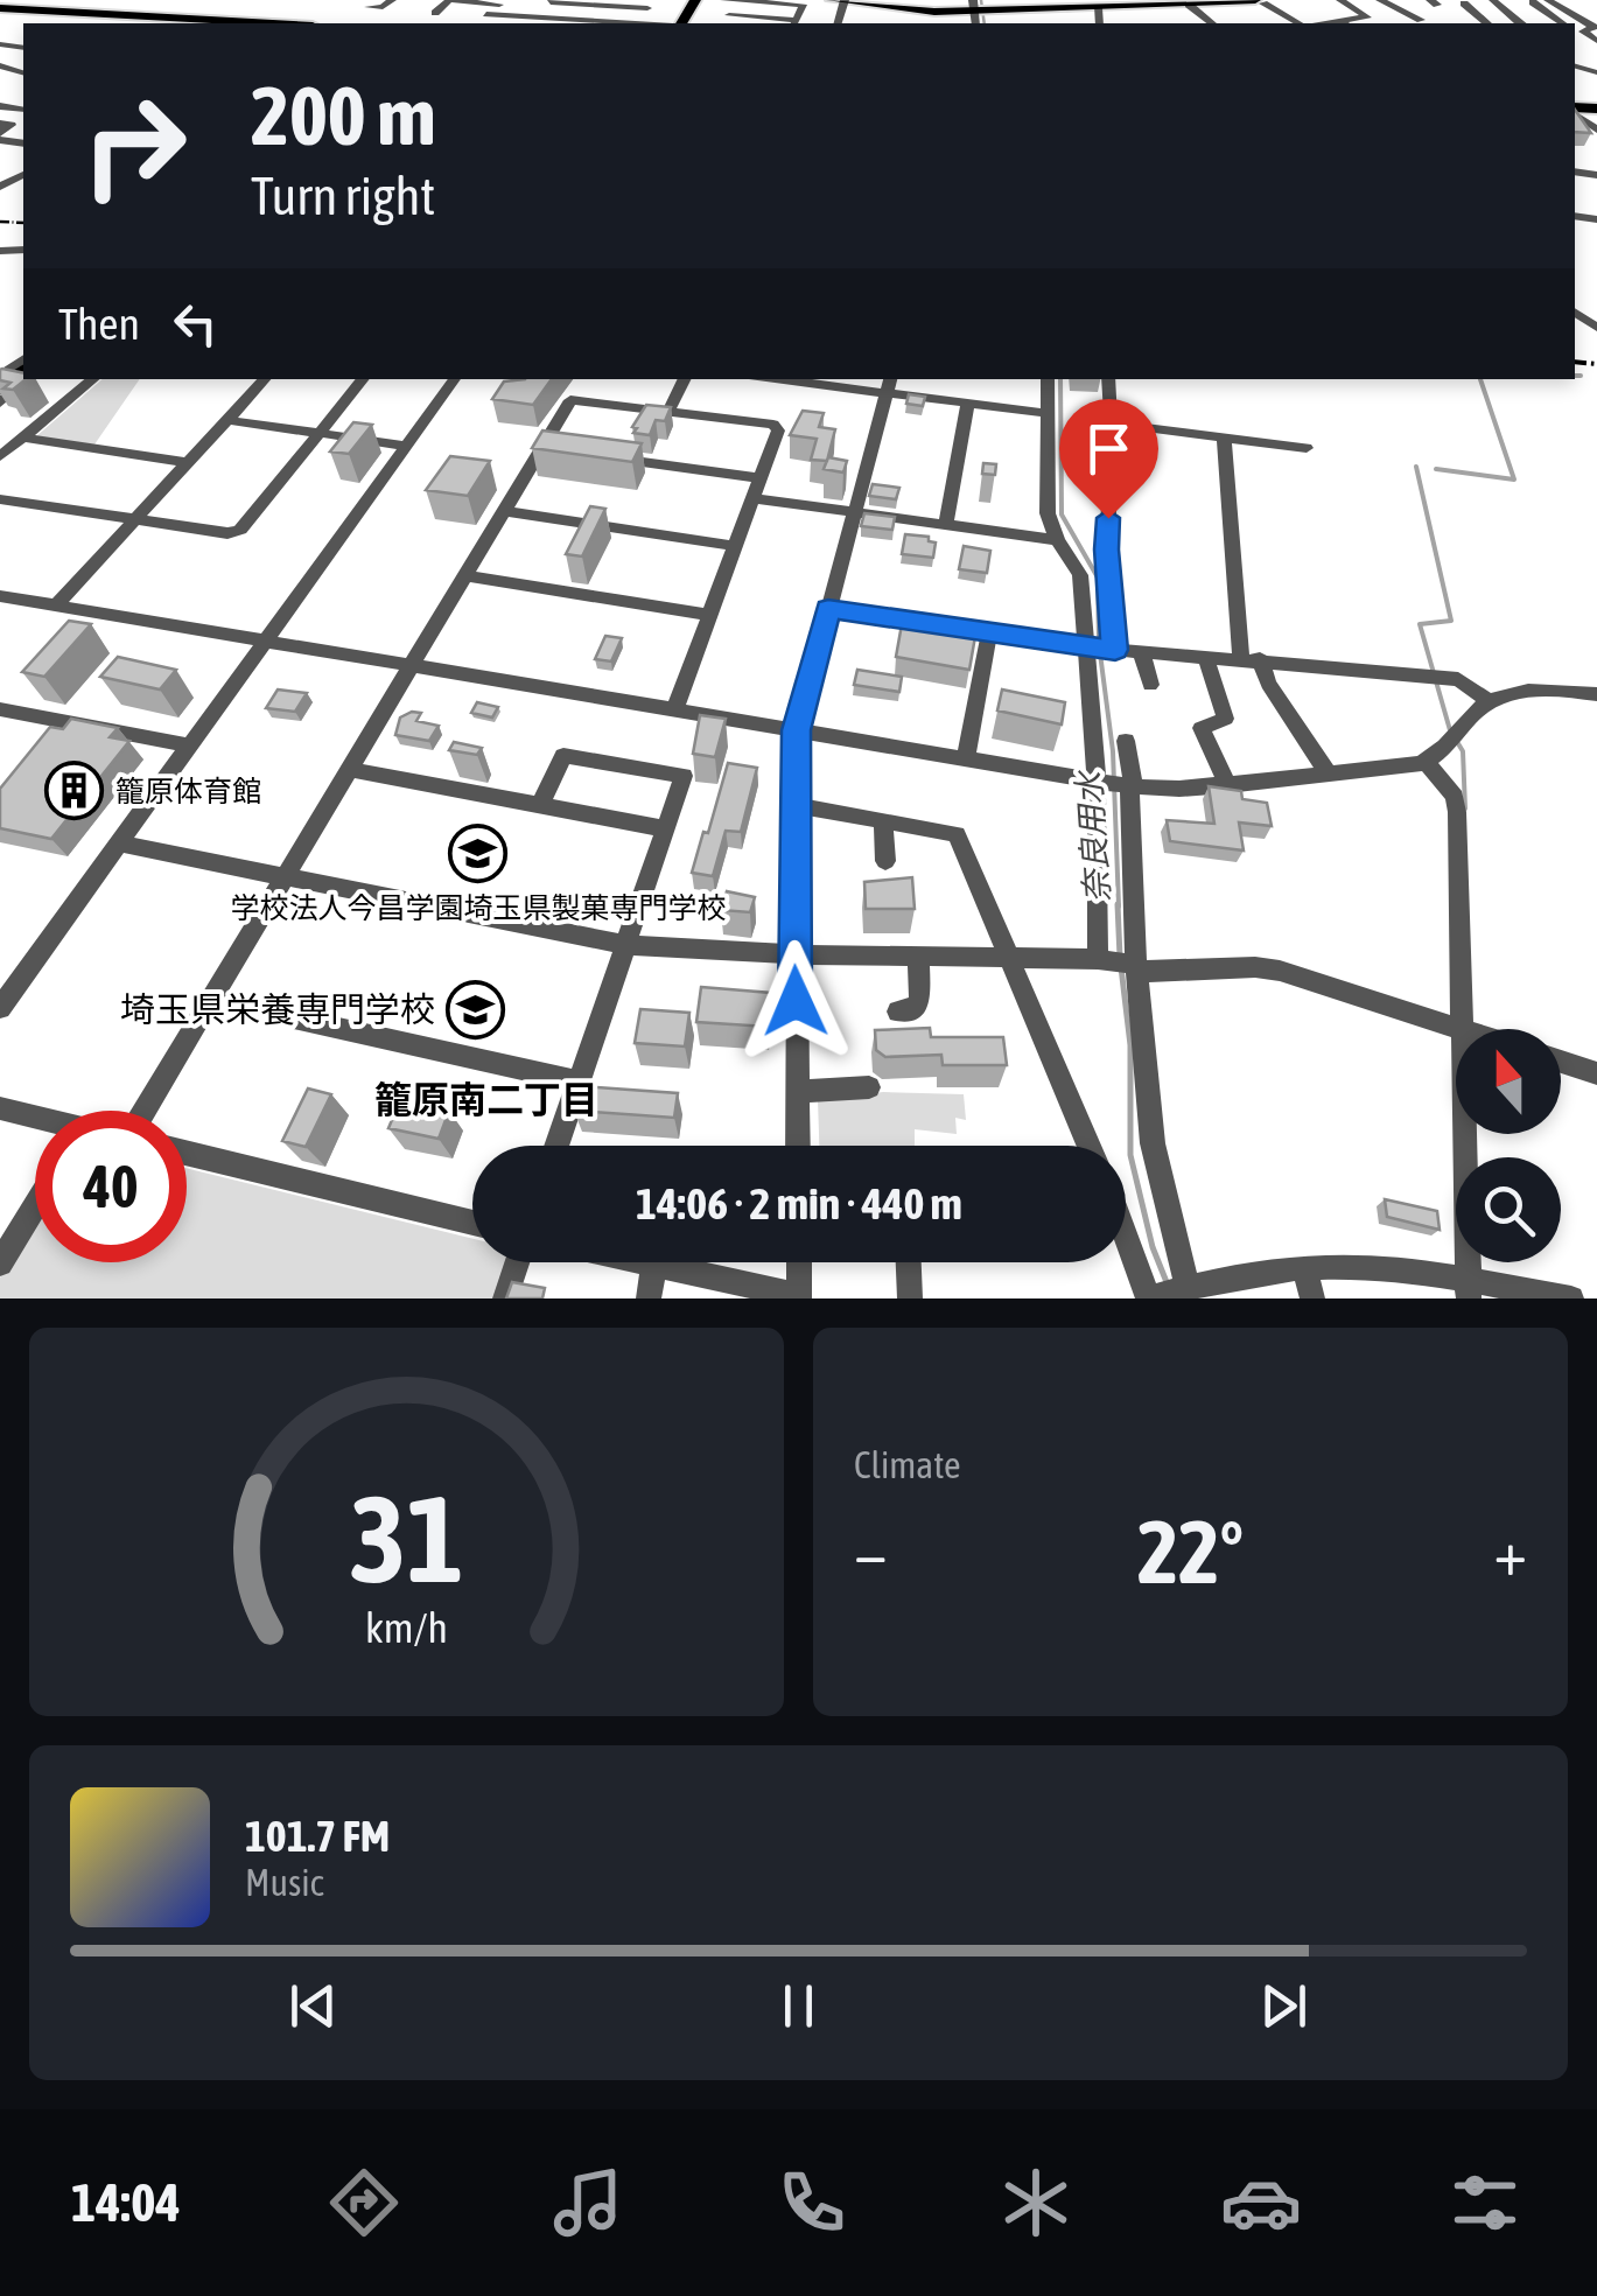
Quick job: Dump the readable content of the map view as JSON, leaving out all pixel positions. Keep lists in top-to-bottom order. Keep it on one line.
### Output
{"districts":["籠原南二丁目"],"water":["奈良用水"],"places":{"building":["籠原体育館"],"school or university":["学校法人今昌学園埼玉県製菓専門学校","埼玉県栄養専門学校"]},"north":"top","page":{"turn":["200 m","Turn right"],"then":"Then","limit":"40","trip":"14:06 · 2 min · 440 m","tile":"Climate","heat":["−","22°","+"],"song":["101.7 FM","Music"],"tabs":"14:04","gauge":["31","km/h"]}}
